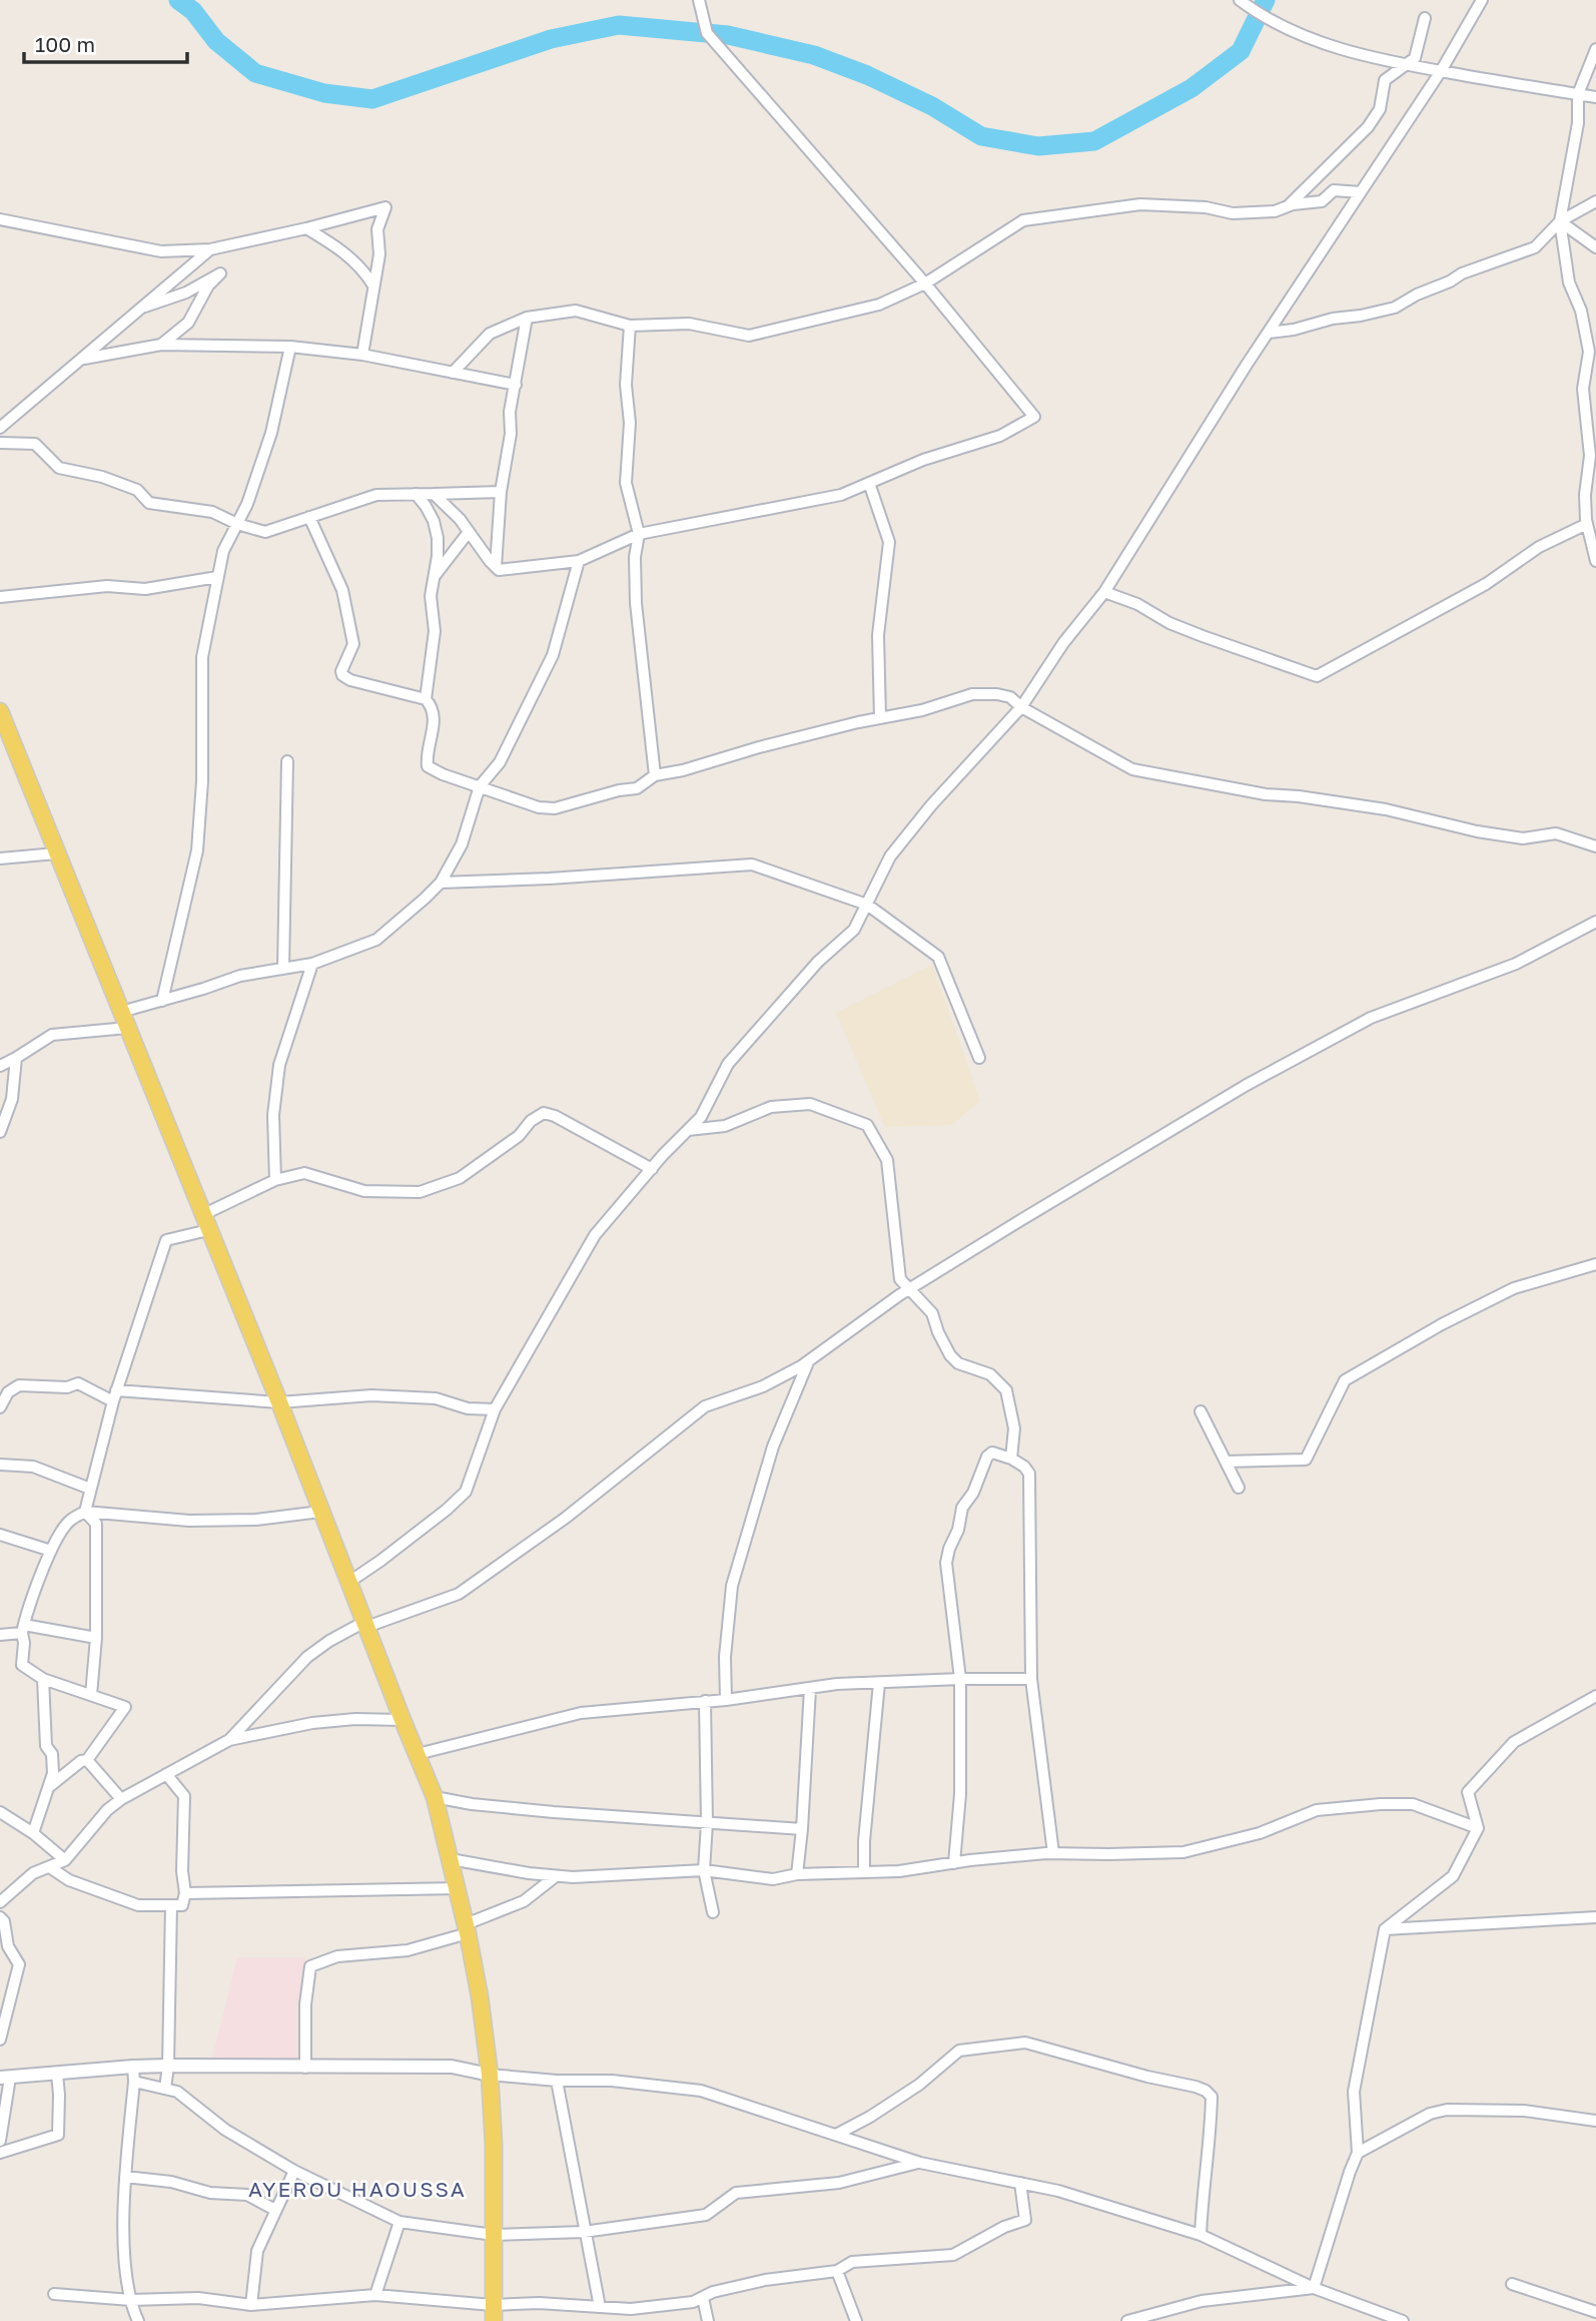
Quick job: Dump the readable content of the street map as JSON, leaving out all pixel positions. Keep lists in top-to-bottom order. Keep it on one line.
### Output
{"districts":["AYEROU HAOUSSA"],"scale_bar":"100 m"}
